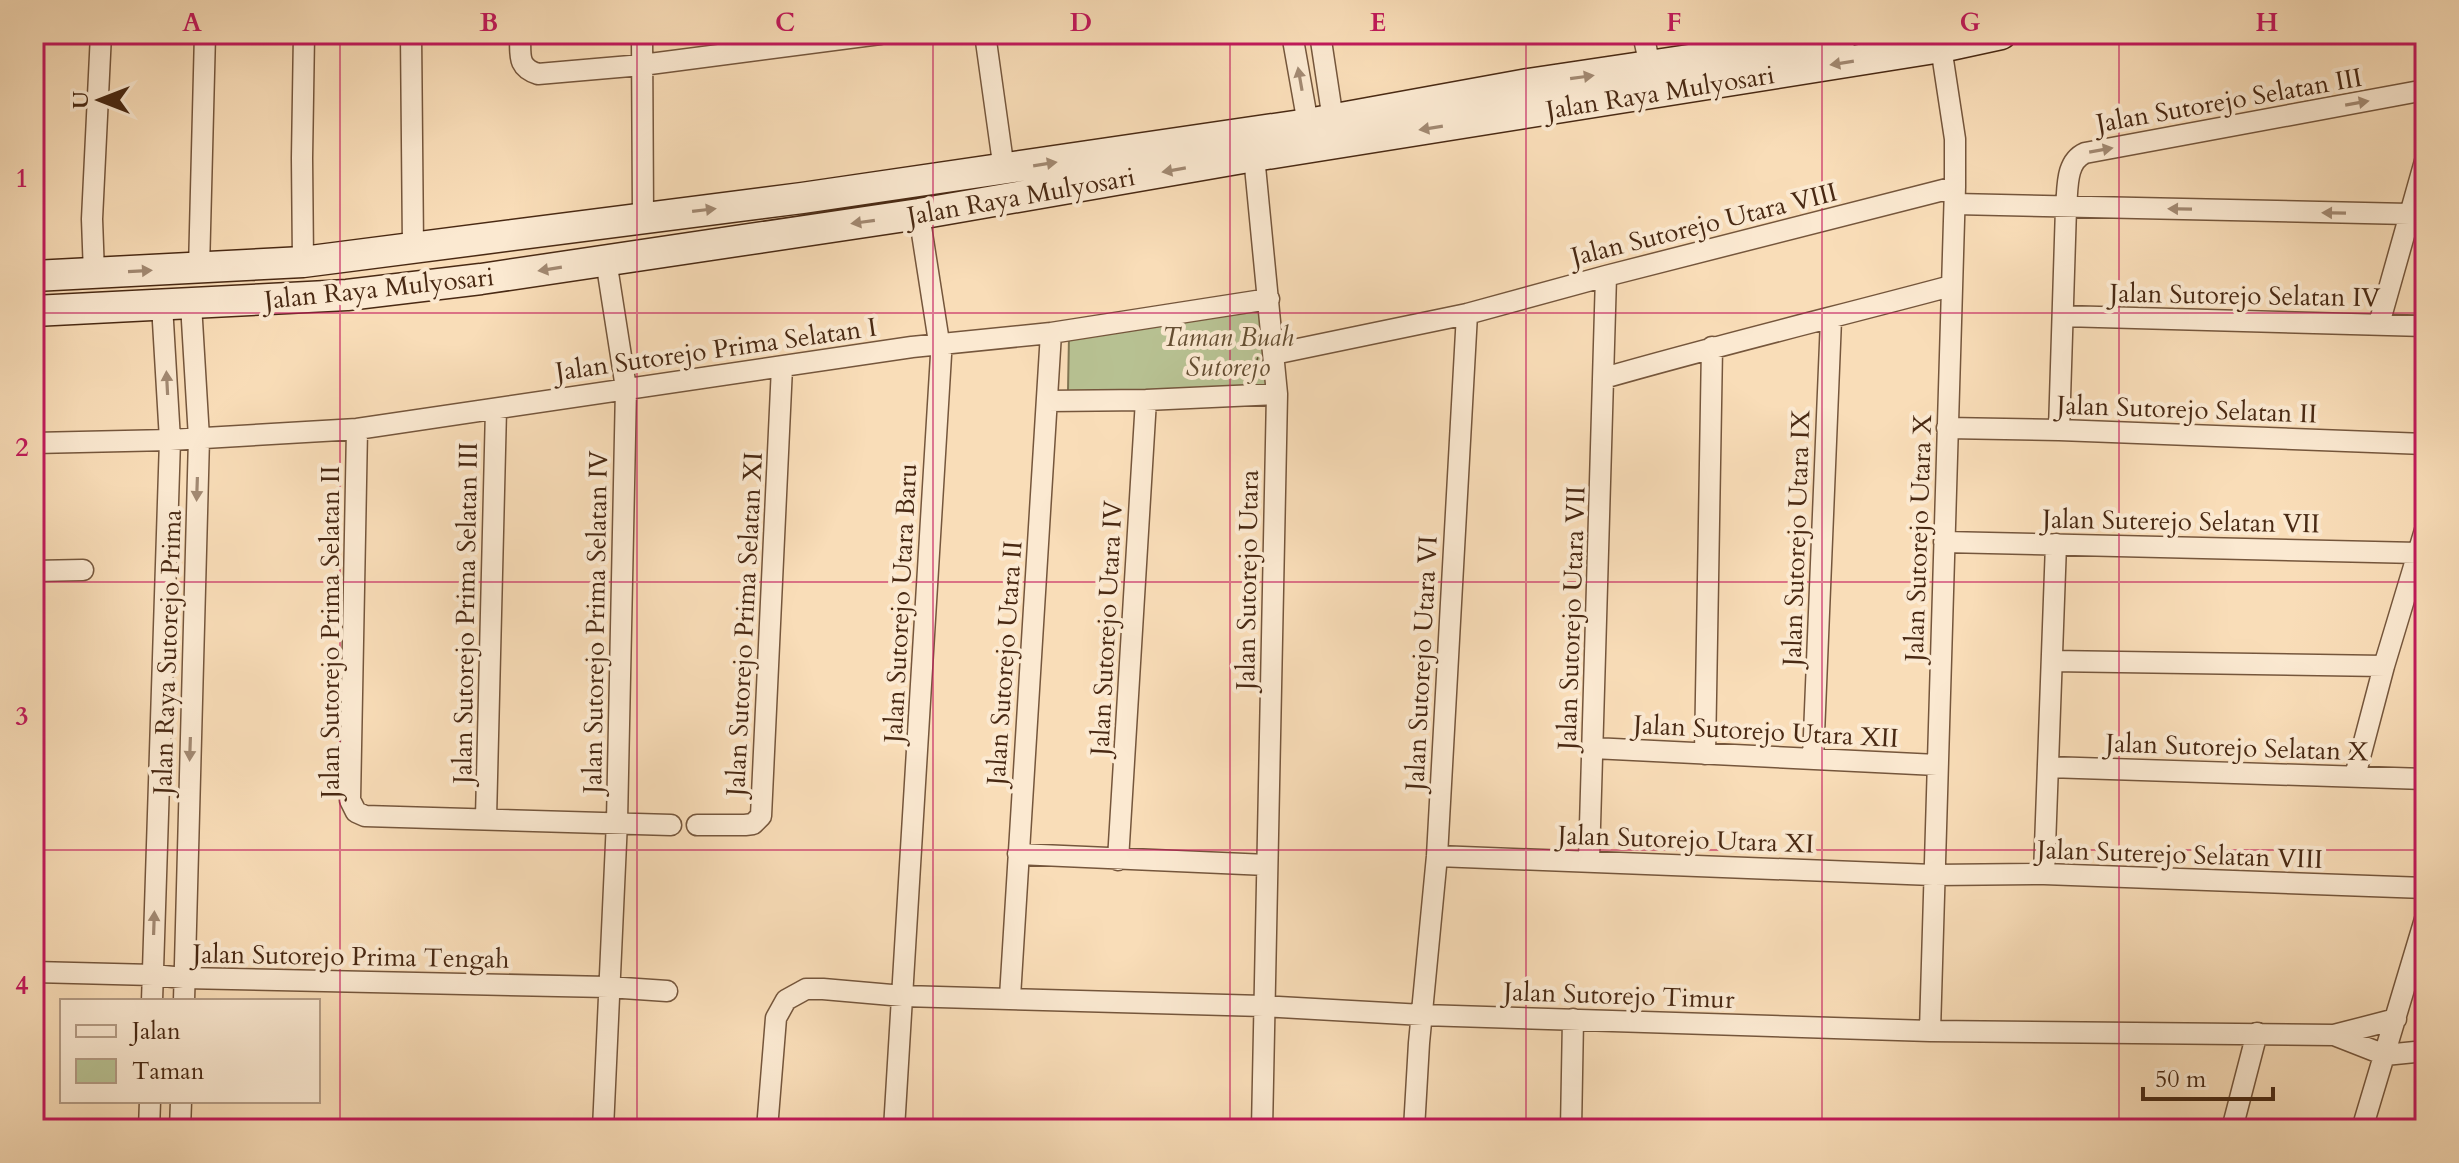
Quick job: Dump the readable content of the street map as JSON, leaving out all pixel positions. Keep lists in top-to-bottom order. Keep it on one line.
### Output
{"streets":{"main road":["Jalan Raya Mulyosari"],"street":["Jalan Sutorejo Selatan III","Jalan Sutorejo Utara VIII","Jalan Sutorejo Selatan IV","Jalan Sutorejo Prima Selatan I","Jalan Sutorejo Selatan II","Jalan Suterejo Selatan VII","Jalan Sutorejo Utara IX","Jalan Sutorejo Utara X","Jalan Sutorejo Utara","Jalan Sutorejo Utara Baru","Jalan Sutorejo Prima Selatan III","Jalan Sutorejo Utara VII","Jalan Sutorejo Prima Selatan IV","Jalan Sutorejo Prima Selatan XI","Jalan Sutorejo Utara IV","Jalan Sutorejo Prima Selatan II","Jalan Raya Sutorejo Prima","Jalan Sutorejo Utara II","Jalan Sutorejo Utara VI","Jalan Sutorejo Utara XII","Jalan Sutorejo Selatan X","Jalan Sutorejo Utara XI","Jalan Suterejo Selatan VIII","Jalan Sutorejo Prima Tengah","Jalan Sutorejo Timur"]},"crossings":[["Jalan Raya Mulyosari","Jalan Sutorejo Utara X"],["Jalan Raya Mulyosari","Jalan Sutorejo Utara"],["Jalan Raya Mulyosari","Jalan Sutorejo Utara Baru"],["Jalan Raya Mulyosari","Jalan Sutorejo Prima Selatan IV"],["Jalan Raya Mulyosari","Jalan Raya Sutorejo Prima"],["Jalan Sutorejo Selatan III","Jalan Sutorejo Utara VIII"],["Jalan Sutorejo Selatan III","Jalan Sutorejo Selatan IV"],["Jalan Sutorejo Selatan III","Jalan Sutorejo Selatan II"],["Jalan Sutorejo Utara VIII","Jalan Sutorejo Utara X"],["Jalan Sutorejo Utara VIII","Jalan Sutorejo Utara"],["Jalan Sutorejo Utara VIII","Jalan Sutorejo Utara VII"],["Jalan Sutorejo Utara VIII","Jalan Sutorejo Utara VI"],["Jalan Sutorejo Prima Selatan I","Jalan Sutorejo Utara"],["Jalan Sutorejo Prima Selatan I","Jalan Sutorejo Utara Baru"],["Jalan Sutorejo Prima Selatan I","Jalan Sutorejo Prima Selatan III"],["Jalan Sutorejo Prima Selatan I","Jalan Sutorejo Prima Selatan IV"],["Jalan Sutorejo Prima Selatan I","Jalan Sutorejo Prima Selatan XI"],["Jalan Sutorejo Prima Selatan I","Jalan Sutorejo Prima Selatan II"],["Jalan Sutorejo Prima Selatan I","Jalan Raya Sutorejo Prima"],["Jalan Sutorejo Prima Selatan I","Jalan Sutorejo Utara II"],["Jalan Sutorejo Selatan II","Jalan Sutorejo Utara X"],["Jalan Suterejo Selatan VII","Jalan Sutorejo Utara X"],["Jalan Sutorejo Utara IX","Jalan Sutorejo Utara XII"],["Jalan Sutorejo Utara X","Jalan Sutorejo Utara XII"],["Jalan Sutorejo Utara X","Jalan Sutorejo Utara XI"],["Jalan Sutorejo Utara X","Jalan Suterejo Selatan VIII"],["Jalan Sutorejo Utara X","Jalan Sutorejo Timur"],["Jalan Sutorejo Utara","Jalan Sutorejo Timur"],["Jalan Sutorejo Utara Baru","Jalan Sutorejo Timur"],["Jalan Sutorejo Prima Selatan III","Jalan Sutorejo Prima Selatan II"],["Jalan Sutorejo Utara VII","Jalan Sutorejo Utara XII"],["Jalan Sutorejo Utara VII","Jalan Sutorejo Utara XI"],["Jalan Sutorejo Prima Selatan IV","Jalan Sutorejo Prima Selatan II"],["Jalan Sutorejo Prima Selatan IV","Jalan Sutorejo Prima Tengah"],["Jalan Raya Sutorejo Prima","Jalan Sutorejo Prima Tengah"],["Jalan Sutorejo Utara VI","Jalan Sutorejo Utara XI"],["Jalan Sutorejo Utara VI","Jalan Sutorejo Timur"],["Jalan Sutorejo Utara XI","Jalan Suterejo Selatan VIII"]],"one_way":["Jalan Sutorejo Selatan III"],"parks":["Taman Buah Sutorejo"],"legend":["Jalan","Taman"],"scale_bar":"50 m","north":"left","grid":{"columns":["A","B","C","D","E","F","G","H"],"rows":["1","2","3","4"]}}
